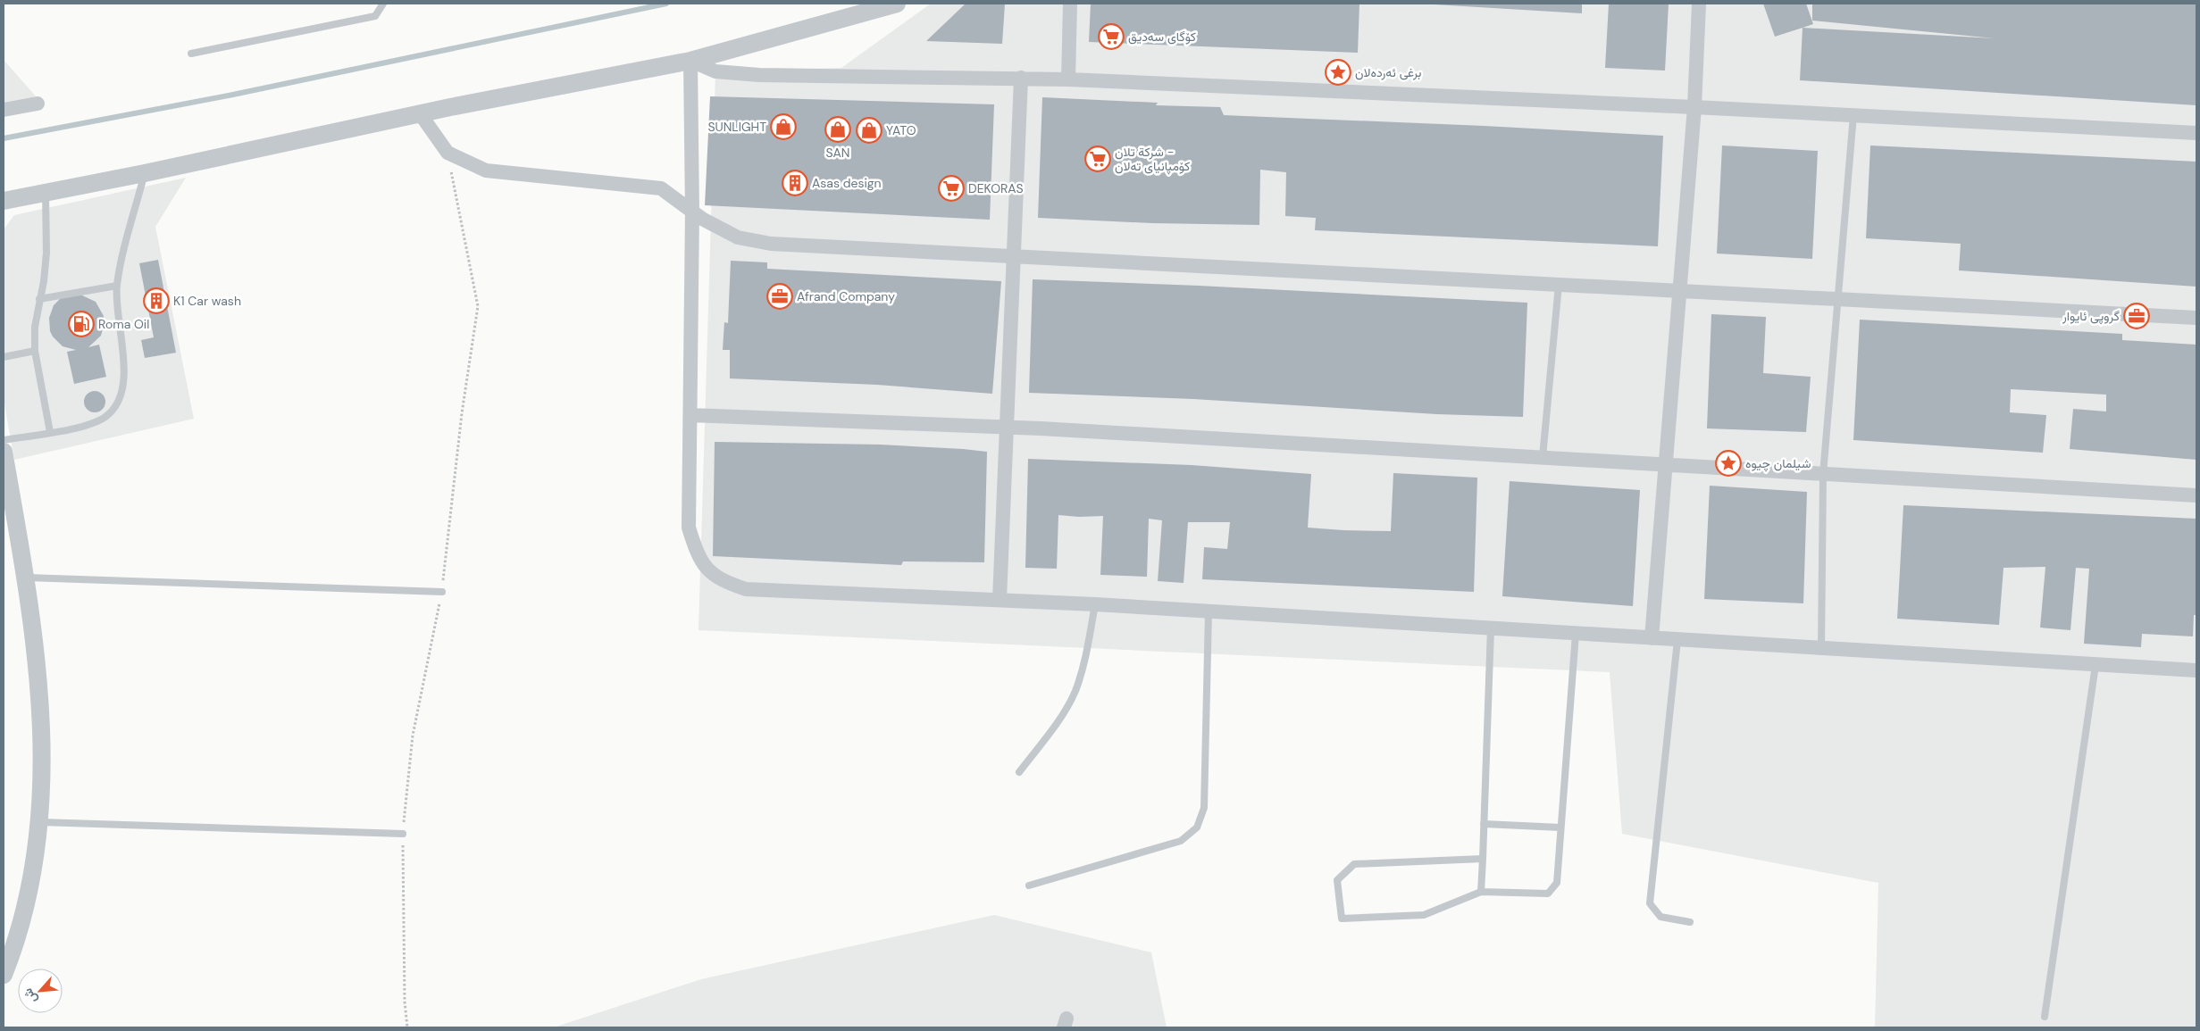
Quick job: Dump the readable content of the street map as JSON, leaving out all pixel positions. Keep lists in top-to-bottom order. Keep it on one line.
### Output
{"places":{"supermarket":["کۆگای سەدیق","شركة تلان - کۆمپانیای تەلان","DEKORAS"],"place":["برغی ئەردەلان","شيلمان چیوه"],"shop":["SUNLIGHT","SAN","YATO"],"building":["Asas design","K1 Car wash"],"office":["Afrand Company","گروپى ئايوار"],"fuel station":["Roma Oil"]},"north":"bottom left"}
